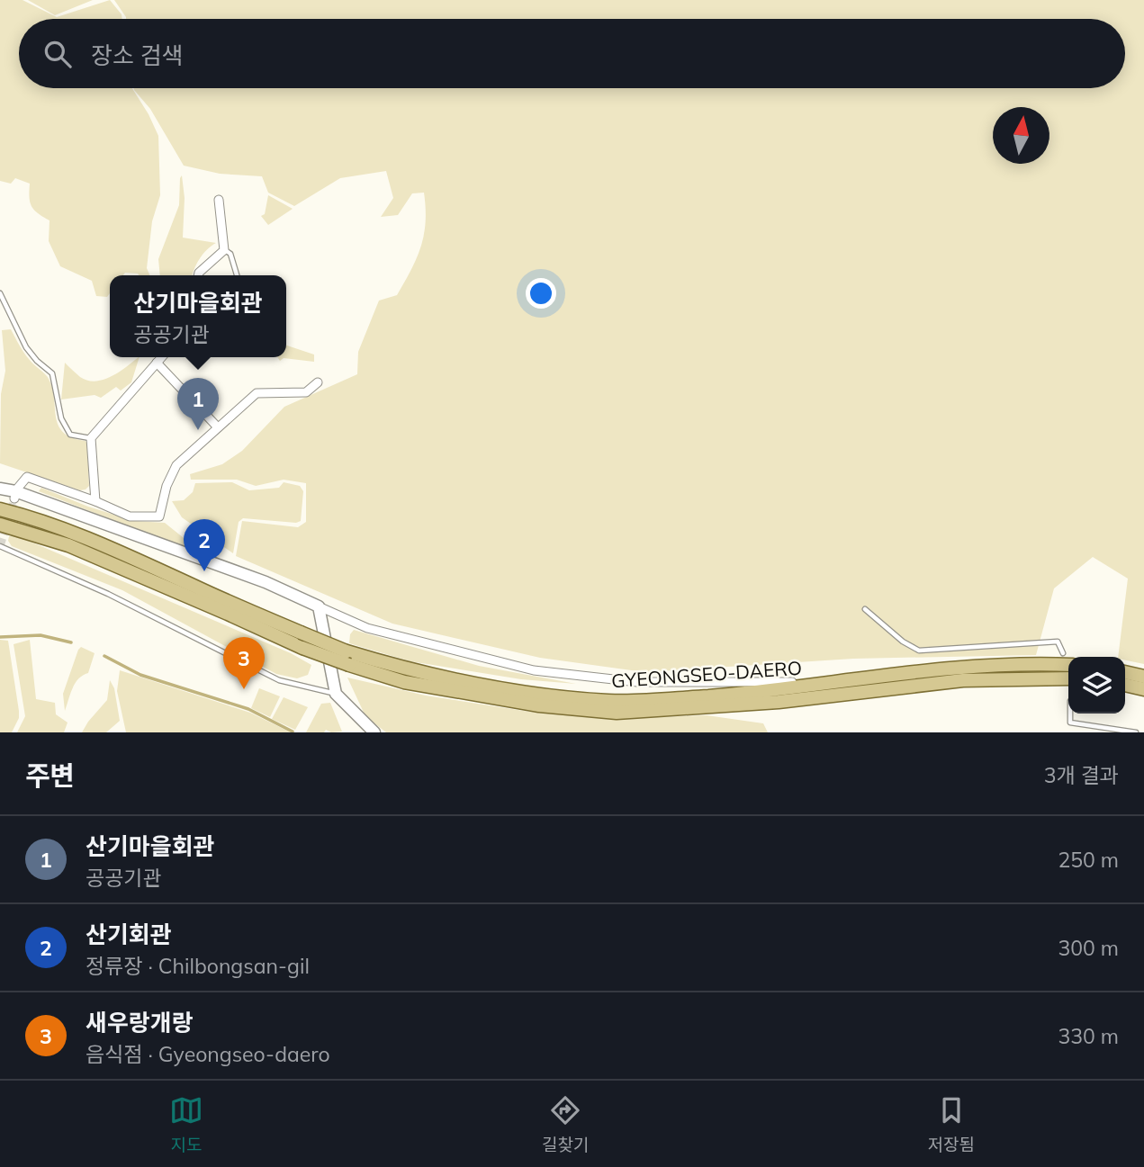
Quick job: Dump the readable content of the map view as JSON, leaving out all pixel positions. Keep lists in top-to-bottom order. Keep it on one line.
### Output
{"streets":{"main road":["GYEONGSEO-DAERO"]},"north":"top","page":{"search":"장소 검색","popup":["산기마을회관","공공기관"],"pins":["1","2","3"],"heading":["주변","3개 결과"],"list":[{"mark":"1","name":"산기마을회관","note":"공공기관","value":"250 m"},{"mark":"2","name":"산기회관","note":"정류장 · Chilbongsan-gil","value":"300 m"},{"mark":"3","name":"새우랑개랑","note":"음식점 · Gyeongseo-daero","value":"330 m"}],"nav":["지도","길찾기","저장됨"]}}
